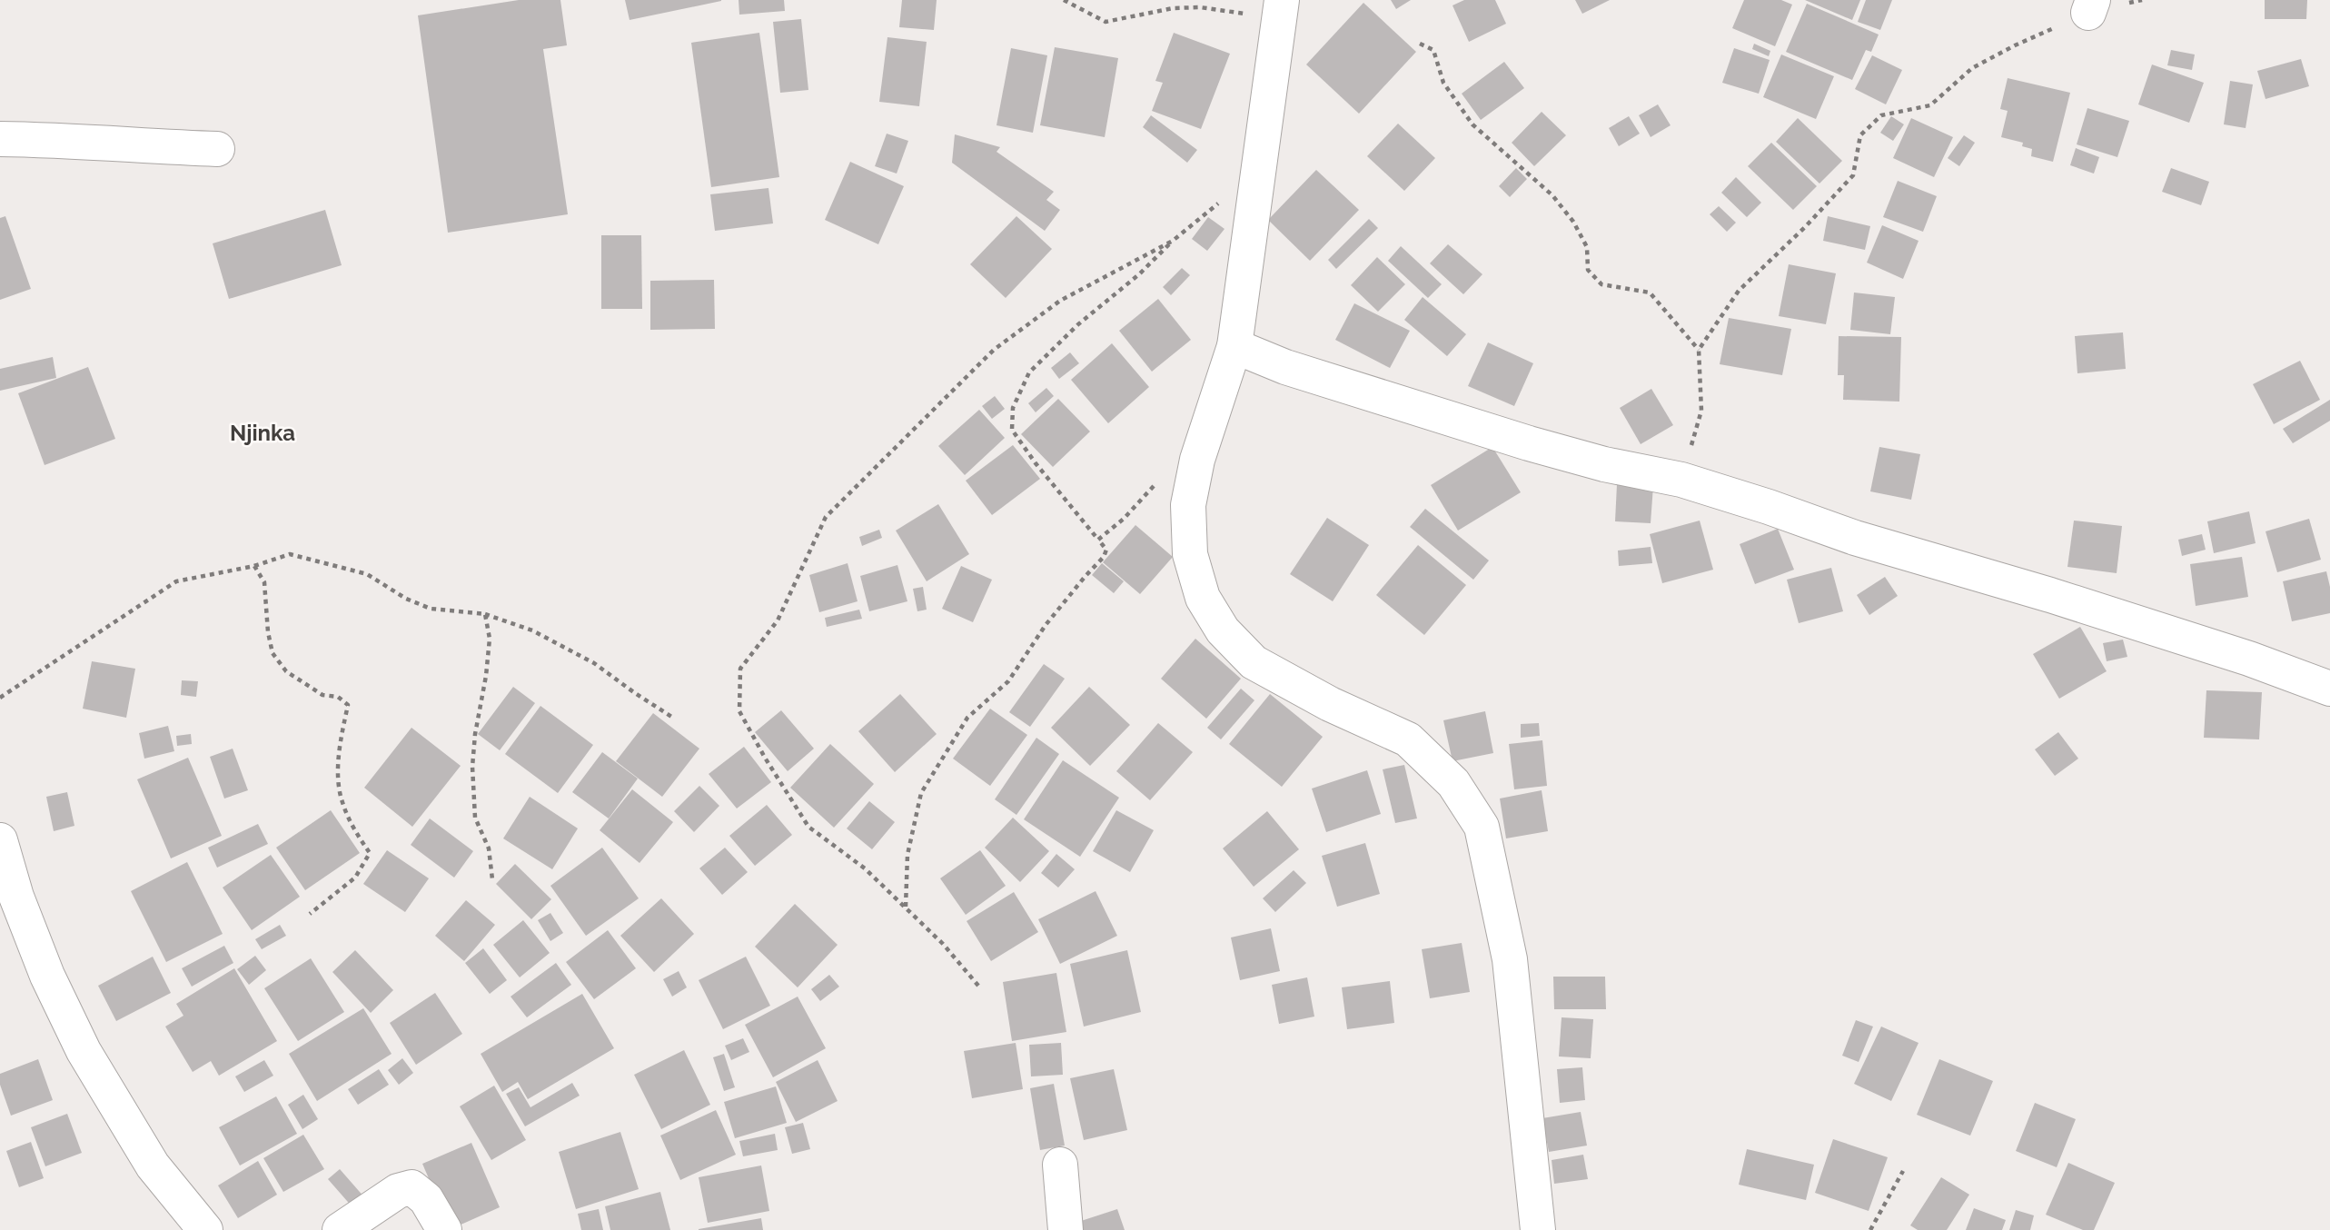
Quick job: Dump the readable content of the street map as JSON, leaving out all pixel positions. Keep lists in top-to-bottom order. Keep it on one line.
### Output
{"districts":["Njinka"]}
